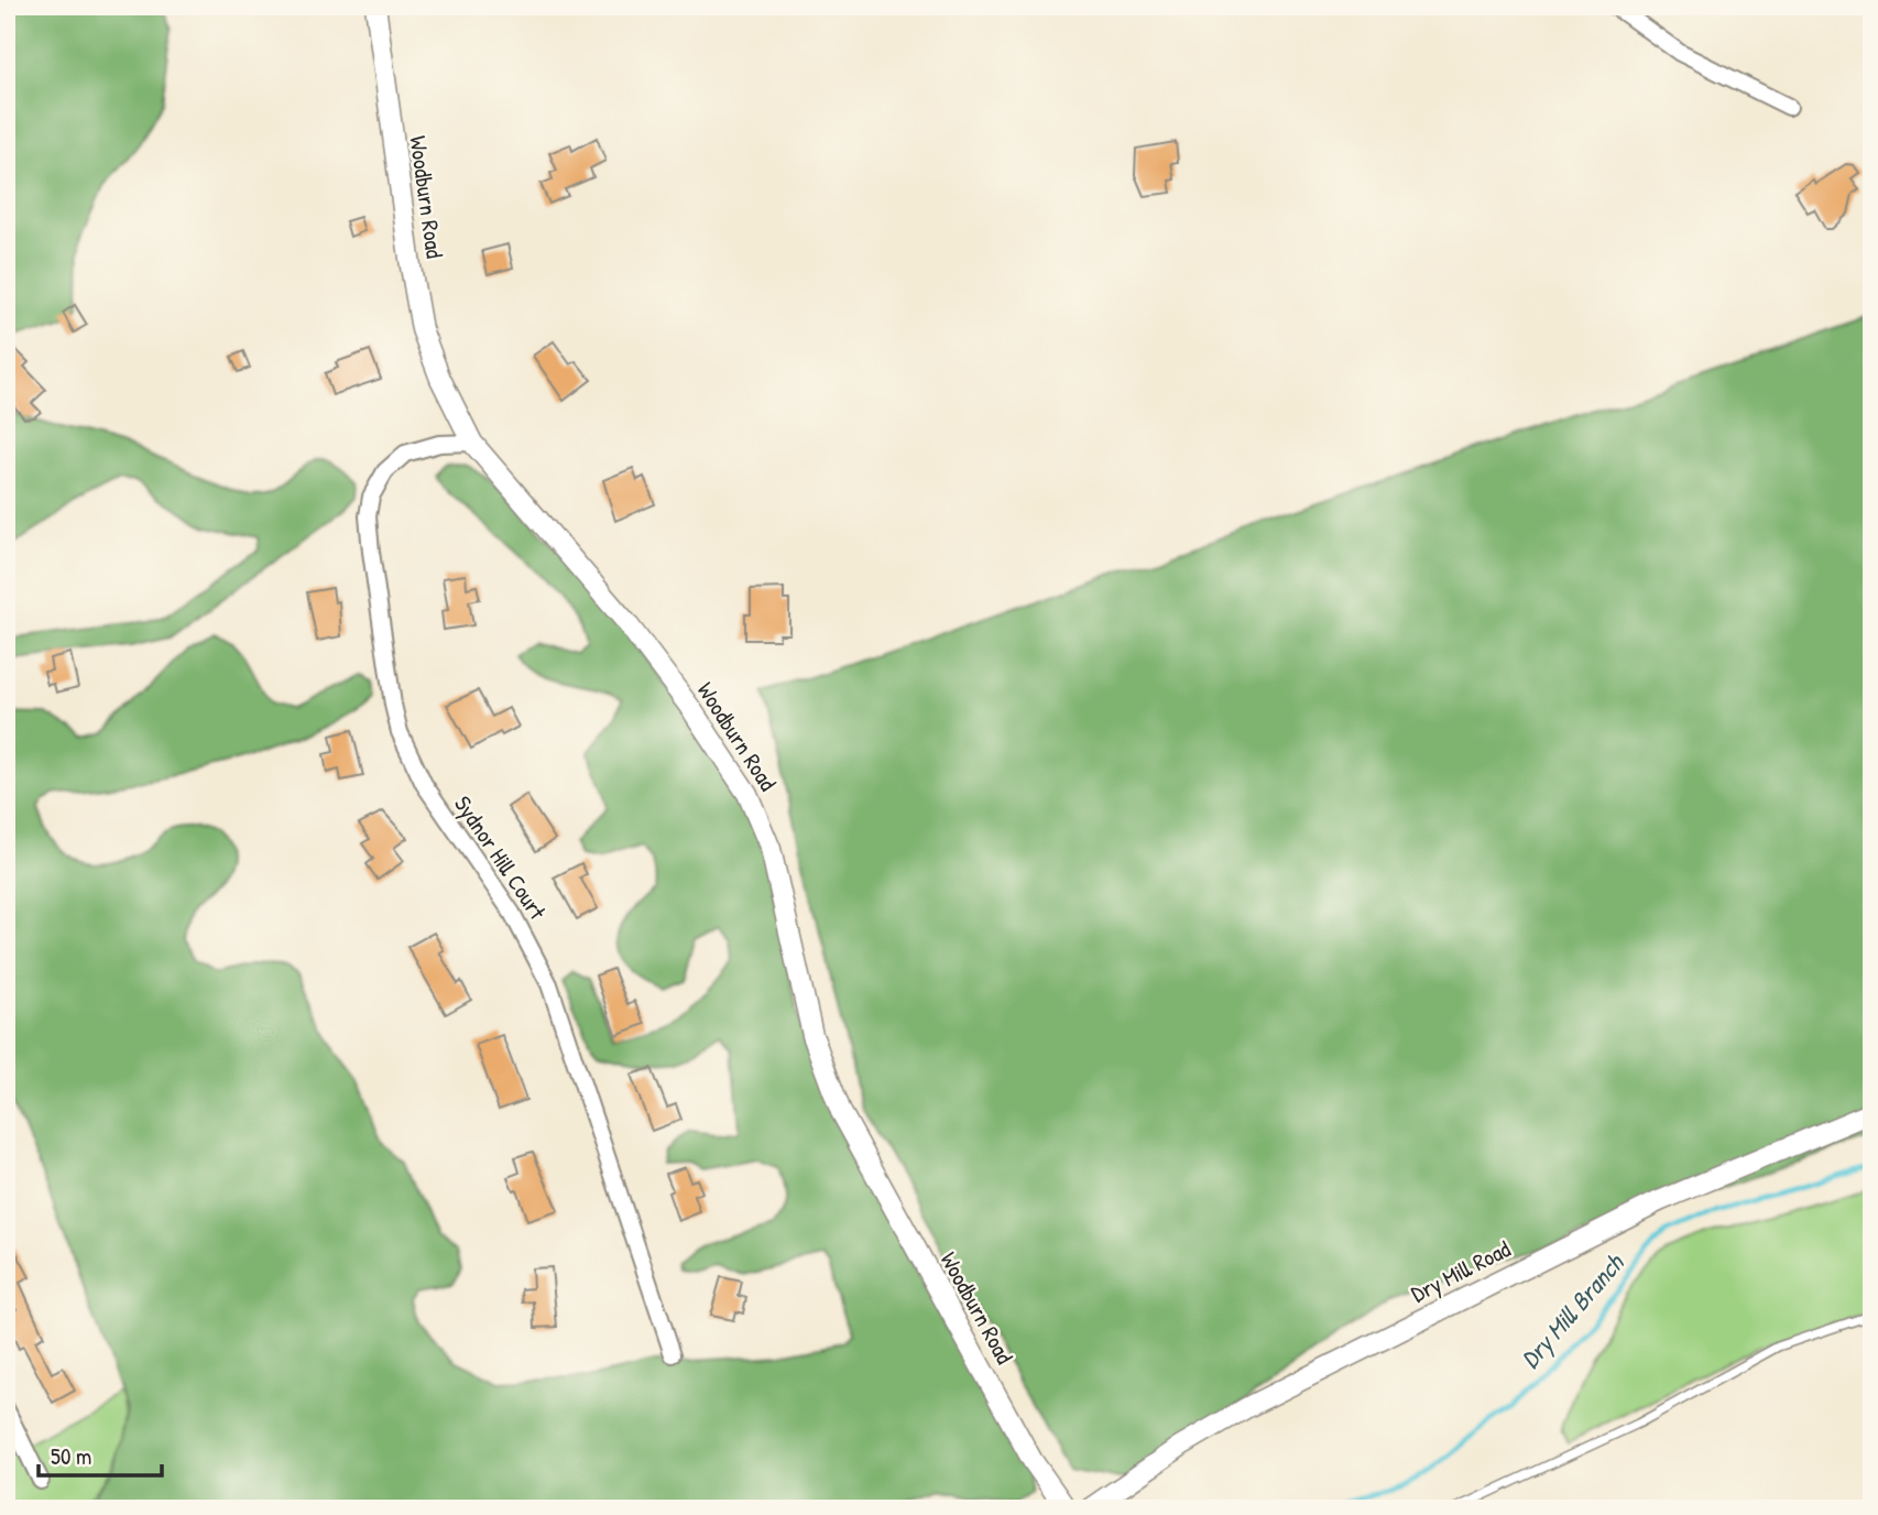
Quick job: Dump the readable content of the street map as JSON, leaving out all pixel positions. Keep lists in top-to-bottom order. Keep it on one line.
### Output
{"streets":{"street":["Woodburn Road","Sydnor Hill Court","Dry Mill Road"]},"crossings":[["Woodburn Road","Sydnor Hill Court"]],"water":["Dry Mill Branch"],"scale_bar":"50 m"}
